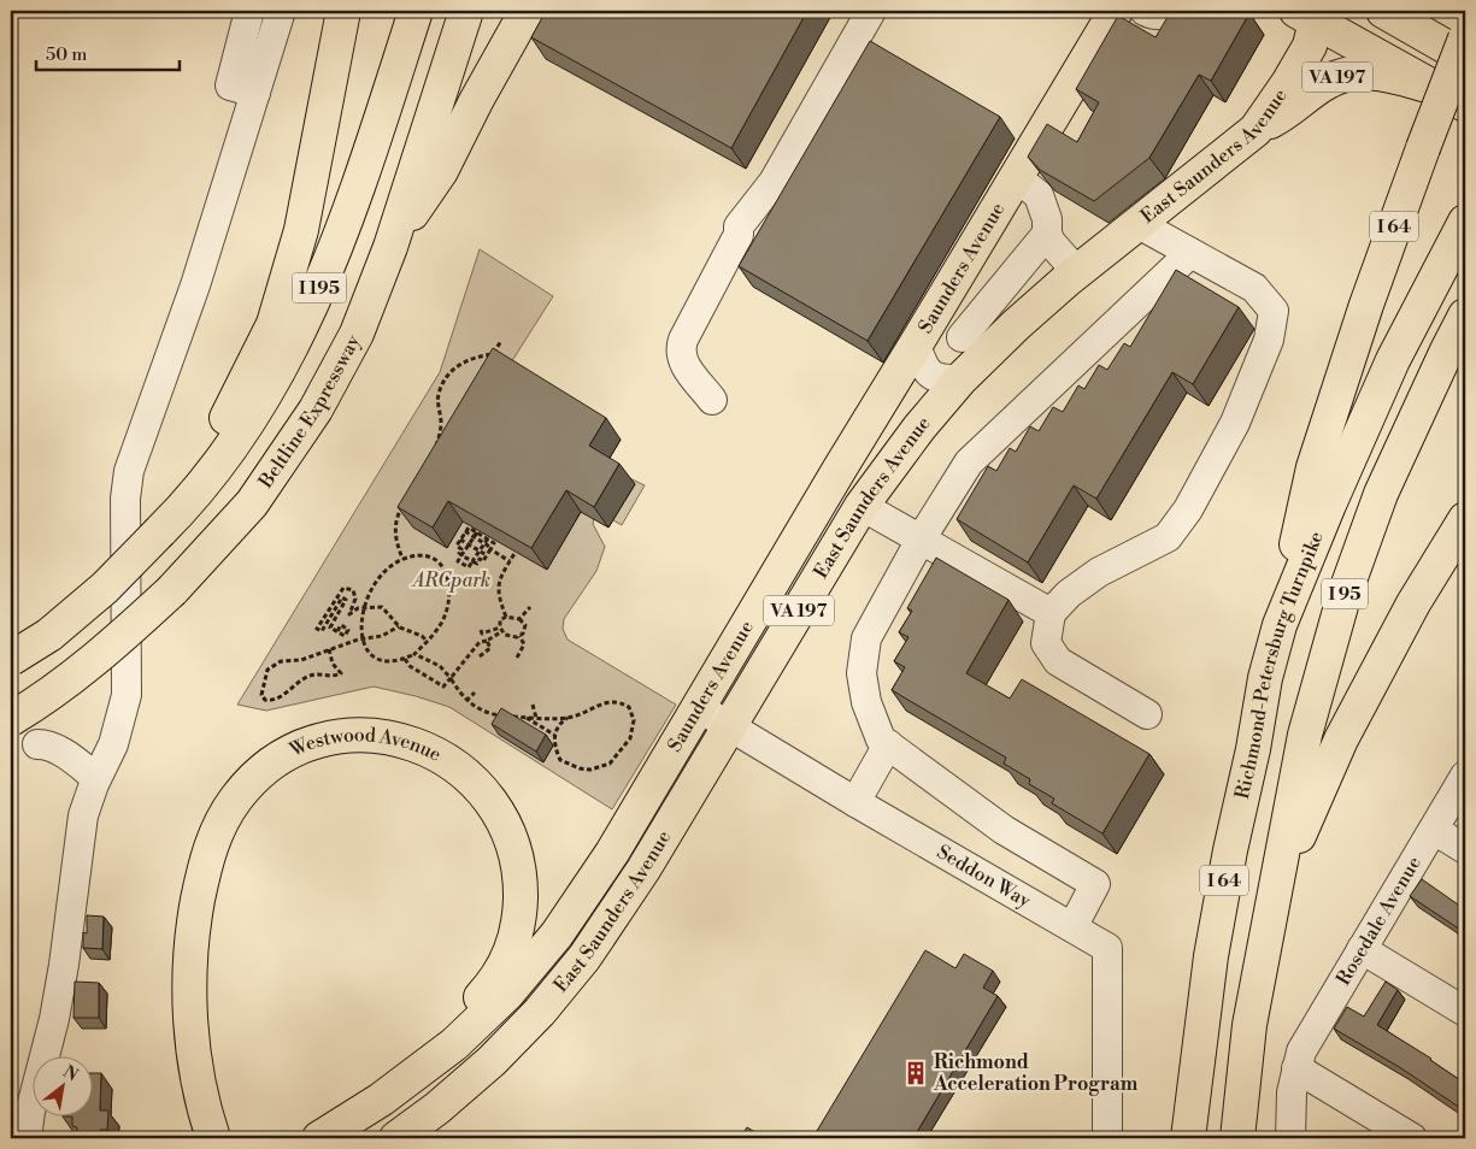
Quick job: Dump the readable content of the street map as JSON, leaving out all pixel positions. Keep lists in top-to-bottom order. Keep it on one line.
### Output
{"streets":{"main road":["VA 197","East Saunders Avenue","I 64","Saunders Avenue","I 195","Beltline Expressway","I 95","Richmond-Petersburg Turnpike","Westwood Avenue"],"street":["Seddon Way","Rosedale Avenue"]},"crossings":[["VA 197","East Saunders Avenue"],["East Saunders Avenue","Seddon Way"],["I 64","I 95"],["I 64","Richmond-Petersburg Turnpike"],["Saunders Avenue","Westwood Avenue"],["Saunders Avenue","Seddon Way"]],"parks":["ARCpark"],"places":{"building":["Richmond Acceleration Program"]},"scale_bar":"50 m","north":"top right"}
